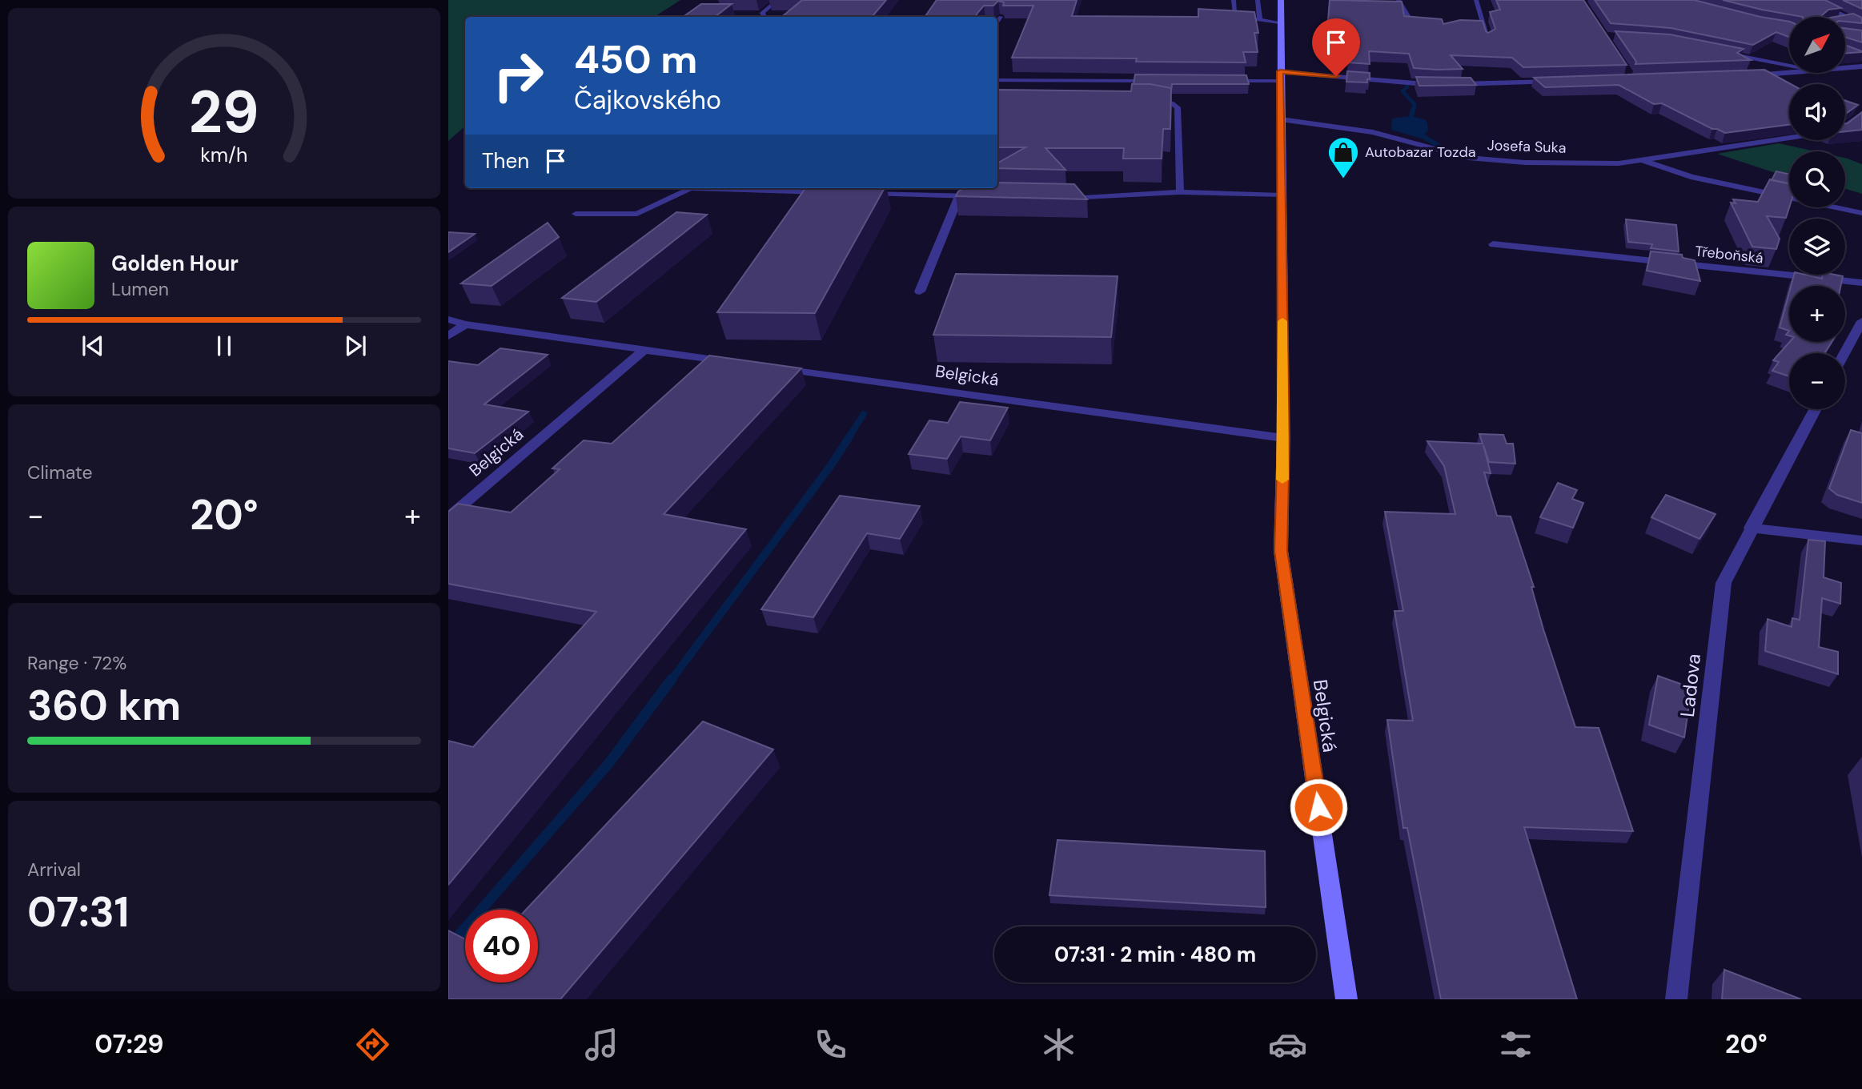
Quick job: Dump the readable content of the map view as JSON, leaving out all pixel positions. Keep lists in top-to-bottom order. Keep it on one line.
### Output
{"streets":{"street":["Josefa Suka","Třeboňská","Belgická","Ladova"]},"crossings":[["Josefa Suka","Belgická"]],"places":{"shop":["Autobazar Tozda"]},"north":"top right","page":{"map_buttons":["+","−"],"turn":["450 m","Čajkovského"],"then":"Then","song":["Golden Hour","Lumen"],"tile":["Climate",["Range · 72%","360 km"],["Arrival","07:31"]],"heat":["−","20°","+"],"limit":"40","trip":"07:31 · 2 min · 480 m","tabs":["07:29","20°"],"gauge":["29","km/h"]}}
